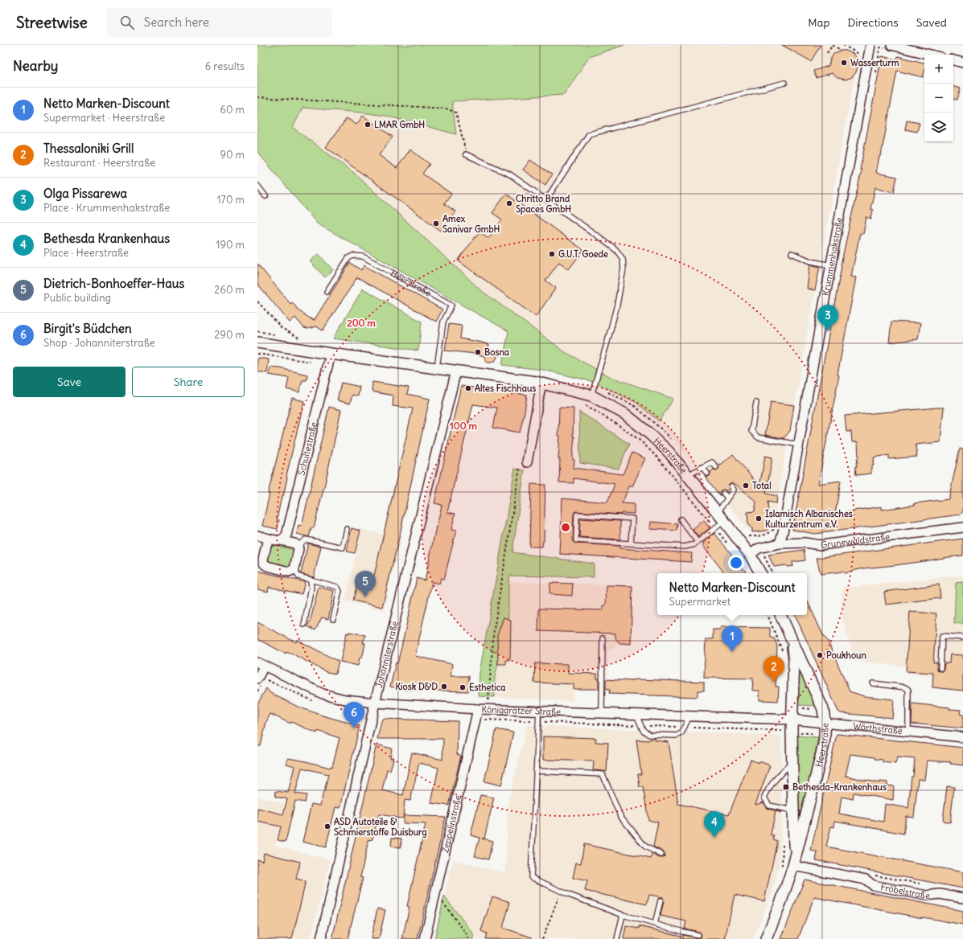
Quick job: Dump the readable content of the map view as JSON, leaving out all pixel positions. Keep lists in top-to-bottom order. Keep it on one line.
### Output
{"streets":{"street":["Krummenhakstraße","Heerstraße","Schultestraße","Grunewaldstraße","Johanniterstraße","Königgrätzer Straße","Wörthstraße","Zeppelinstraße","Fröbelstraße"]},"crossings":[["Krummenhakstraße","Grunewaldstraße"],["Heerstraße","Schultestraße"],["Heerstraße","Grunewaldstraße"],["Heerstraße","Johanniterstraße"],["Heerstraße","Königgrätzer Straße"],["Heerstraße","Wörthstraße"],["Heerstraße","Fröbelstraße"],["Johanniterstraße","Königgrätzer Straße"],["Königgrätzer Straße","Wörthstraße"],["Königgrätzer Straße","Zeppelinstraße"]],"places":{"other":["Wasserturm","LMAR GmbH","Chritto Brand Spaces GmbH","Amex Sanivar GmbH","G.U.T. Goede","Bosna","Altes Fischhaus","Total","Islamisch Albanisches Kulturzentrum e.V.","Poukhoun","Kiosk D&D","Esthetica","ASD Autoteile & Schmierstoffe Duisburg"],"transit":["Bethesda-Krankenhaus"]},"page":{"header":"Streetwise","search":"Search here","nav":["Map","Directions","Saved"],"heading":["Nearby","6 results"],"map_buttons":["+","−"],"list":[{"mark":"1","name":"Netto Marken-Discount","note":"Supermarket · Heerstraße","value":"60 m"},{"mark":"2","name":"Thessaloniki Grill","note":"Restaurant · Heerstraße","value":"90 m"},{"mark":"3","name":"Olga Pissarewa","note":"Place · Krummenhakstraße","value":"170 m"},{"mark":"4","name":"Bethesda Krankenhaus","note":"Place · Heerstraße","value":"190 m"},{"mark":"5","name":"Dietrich-Bonhoeffer-Haus","note":"Public building","value":"260 m"},{"mark":"6","name":"Birgit's Büdchen","note":"Shop · Johanniterstraße","value":"290 m"}],"pins":["3","5","1","2","6","4"],"buttons":["Save","Share"],"popup":["Netto Marken-Discount","Supermarket"]},"rings":["200 m","100 m"]}
